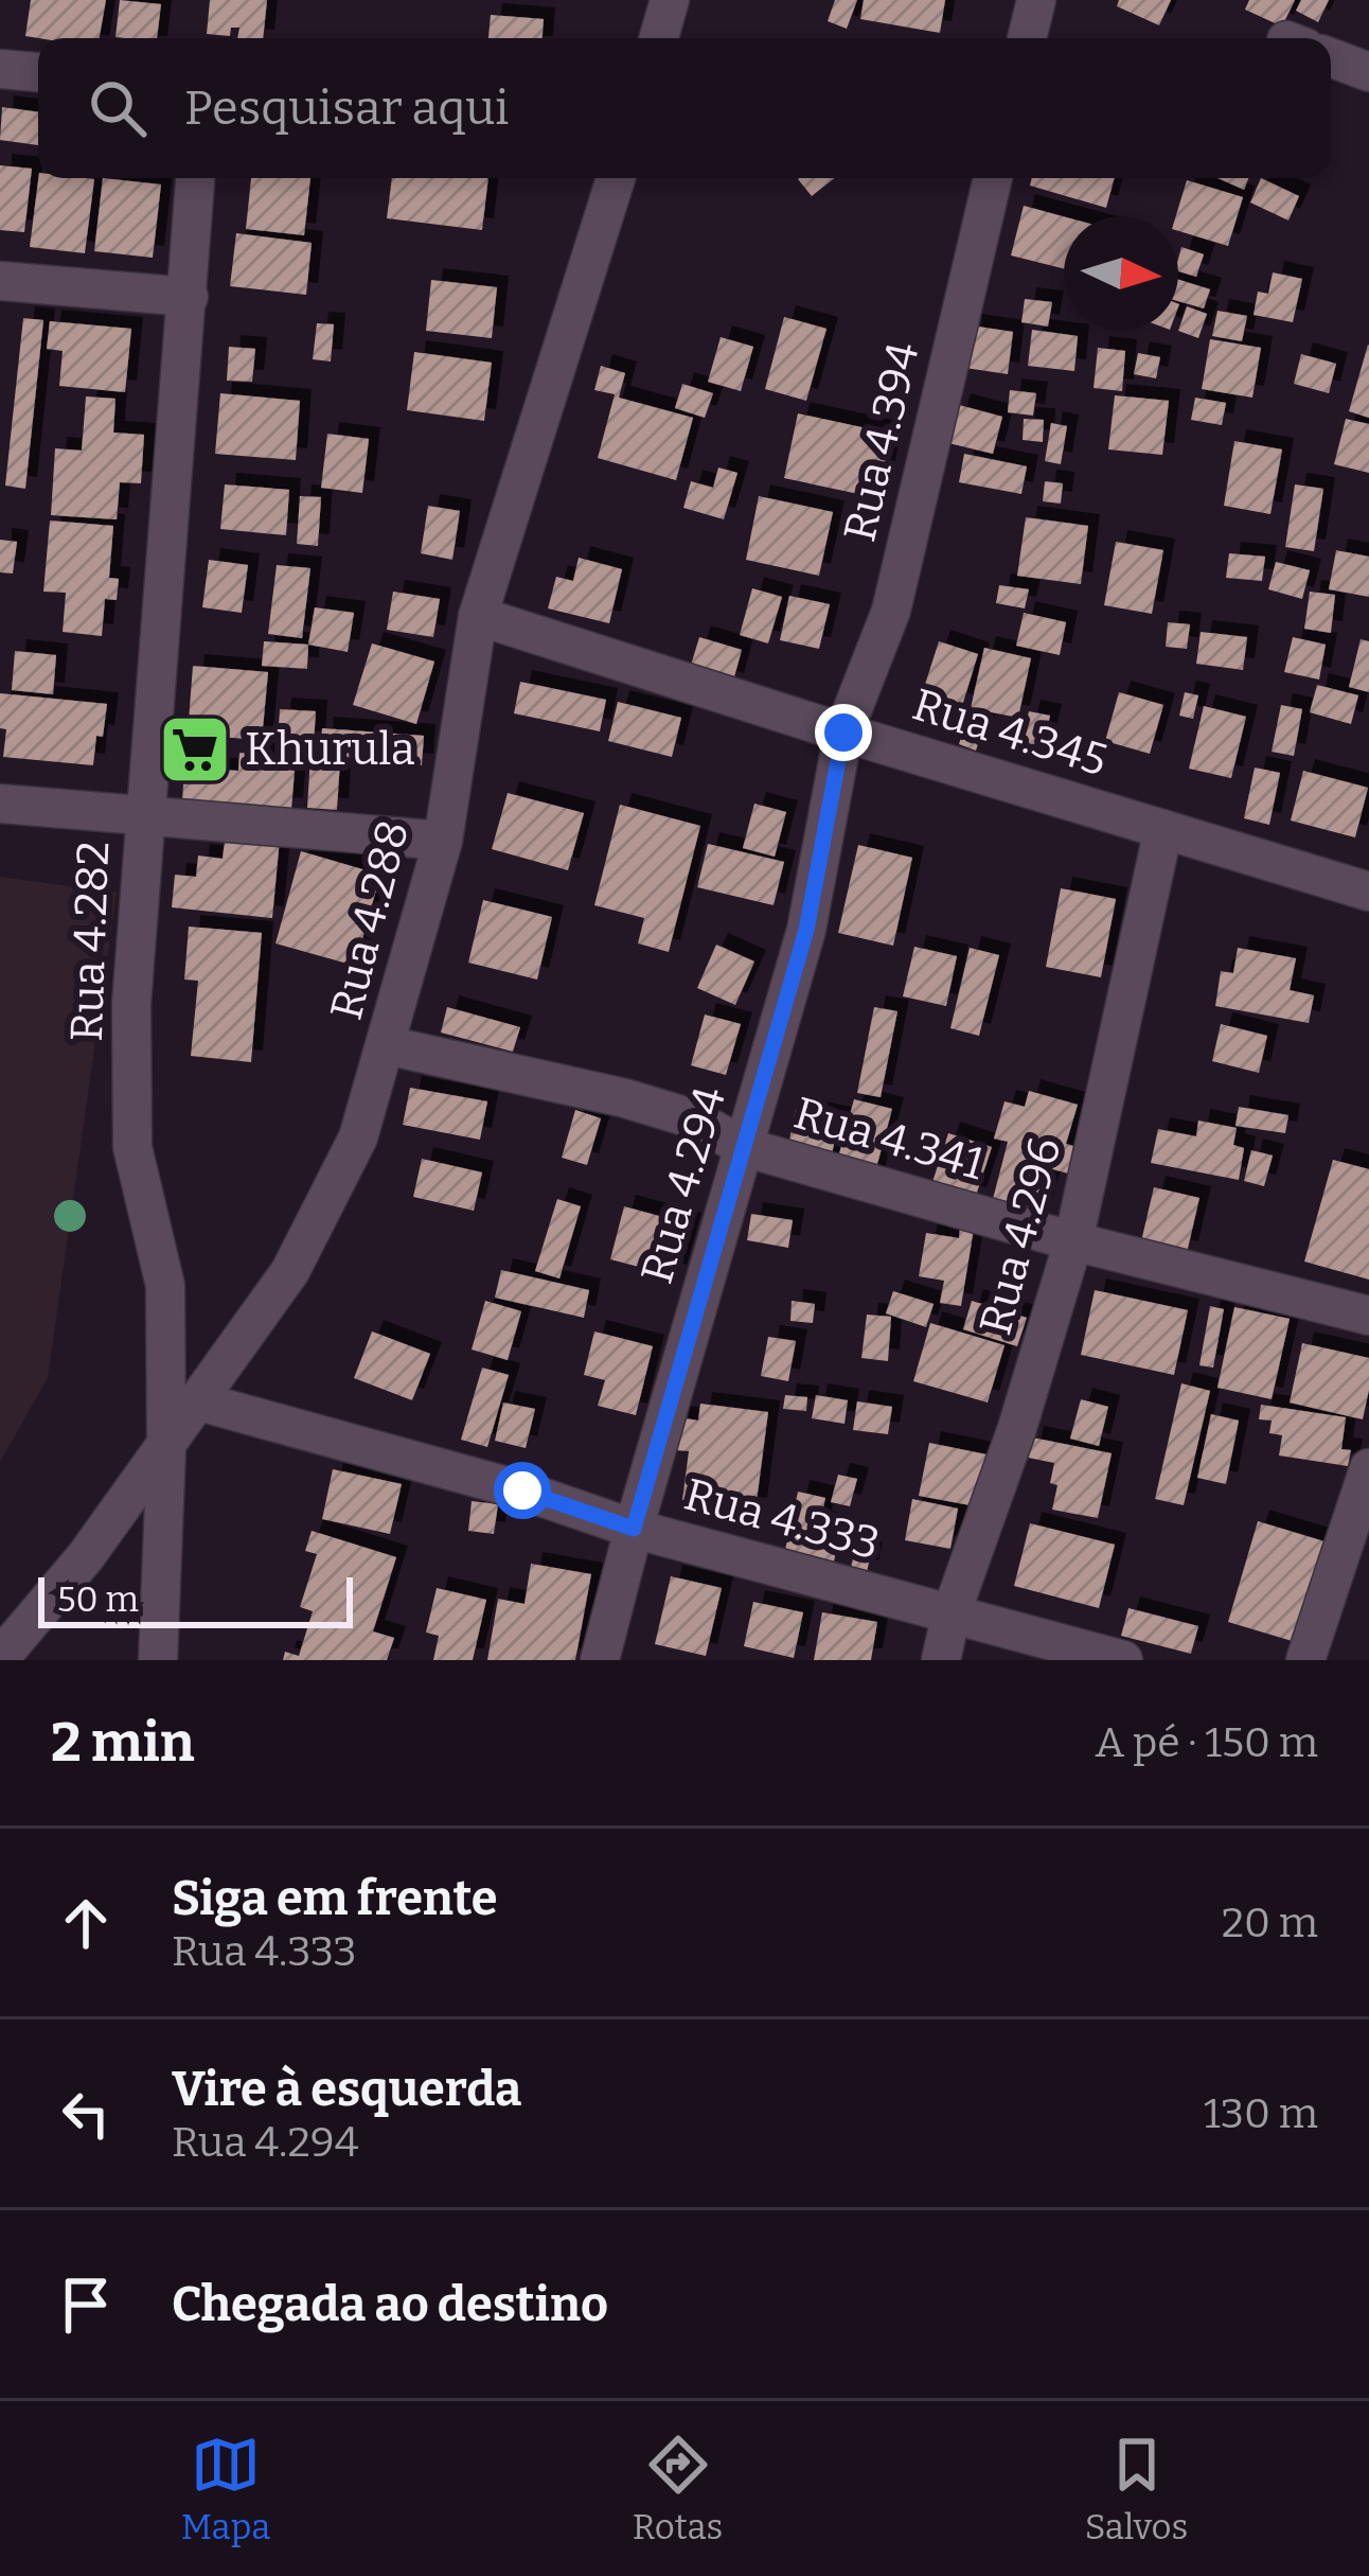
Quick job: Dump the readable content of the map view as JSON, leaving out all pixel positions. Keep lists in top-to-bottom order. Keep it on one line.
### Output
{"streets":{"street":["Rua 4.394","Rua 4.345","Rua 4.288","Rua 4.282","Rua 4.341","Rua 4.294","Rua 4.296","Rua 4.333"]},"crossings":[["Rua 4.394","Rua 4.345"],["Rua 4.394","Rua 4.294"],["Rua 4.345","Rua 4.288"],["Rua 4.345","Rua 4.294"],["Rua 4.345","Rua 4.296"],["Rua 4.288","Rua 4.282"],["Rua 4.288","Rua 4.341"],["Rua 4.288","Rua 4.333"],["Rua 4.341","Rua 4.294"],["Rua 4.341","Rua 4.296"],["Rua 4.294","Rua 4.333"],["Rua 4.296","Rua 4.333"]],"places":{"supermarket":["Khurula"]},"scale_bar":"50 m","north":"right","page":{"search":"Pesquisar aqui","scale":"50 m","heading":["2 min","A pé · 150 m"],"list":[["Siga em frente","Rua 4.333","20 m"],["Vire à esquerda","Rua 4.294","130 m"],"Chegada ao destino"],"nav":["Mapa","Rotas","Salvos"]}}
